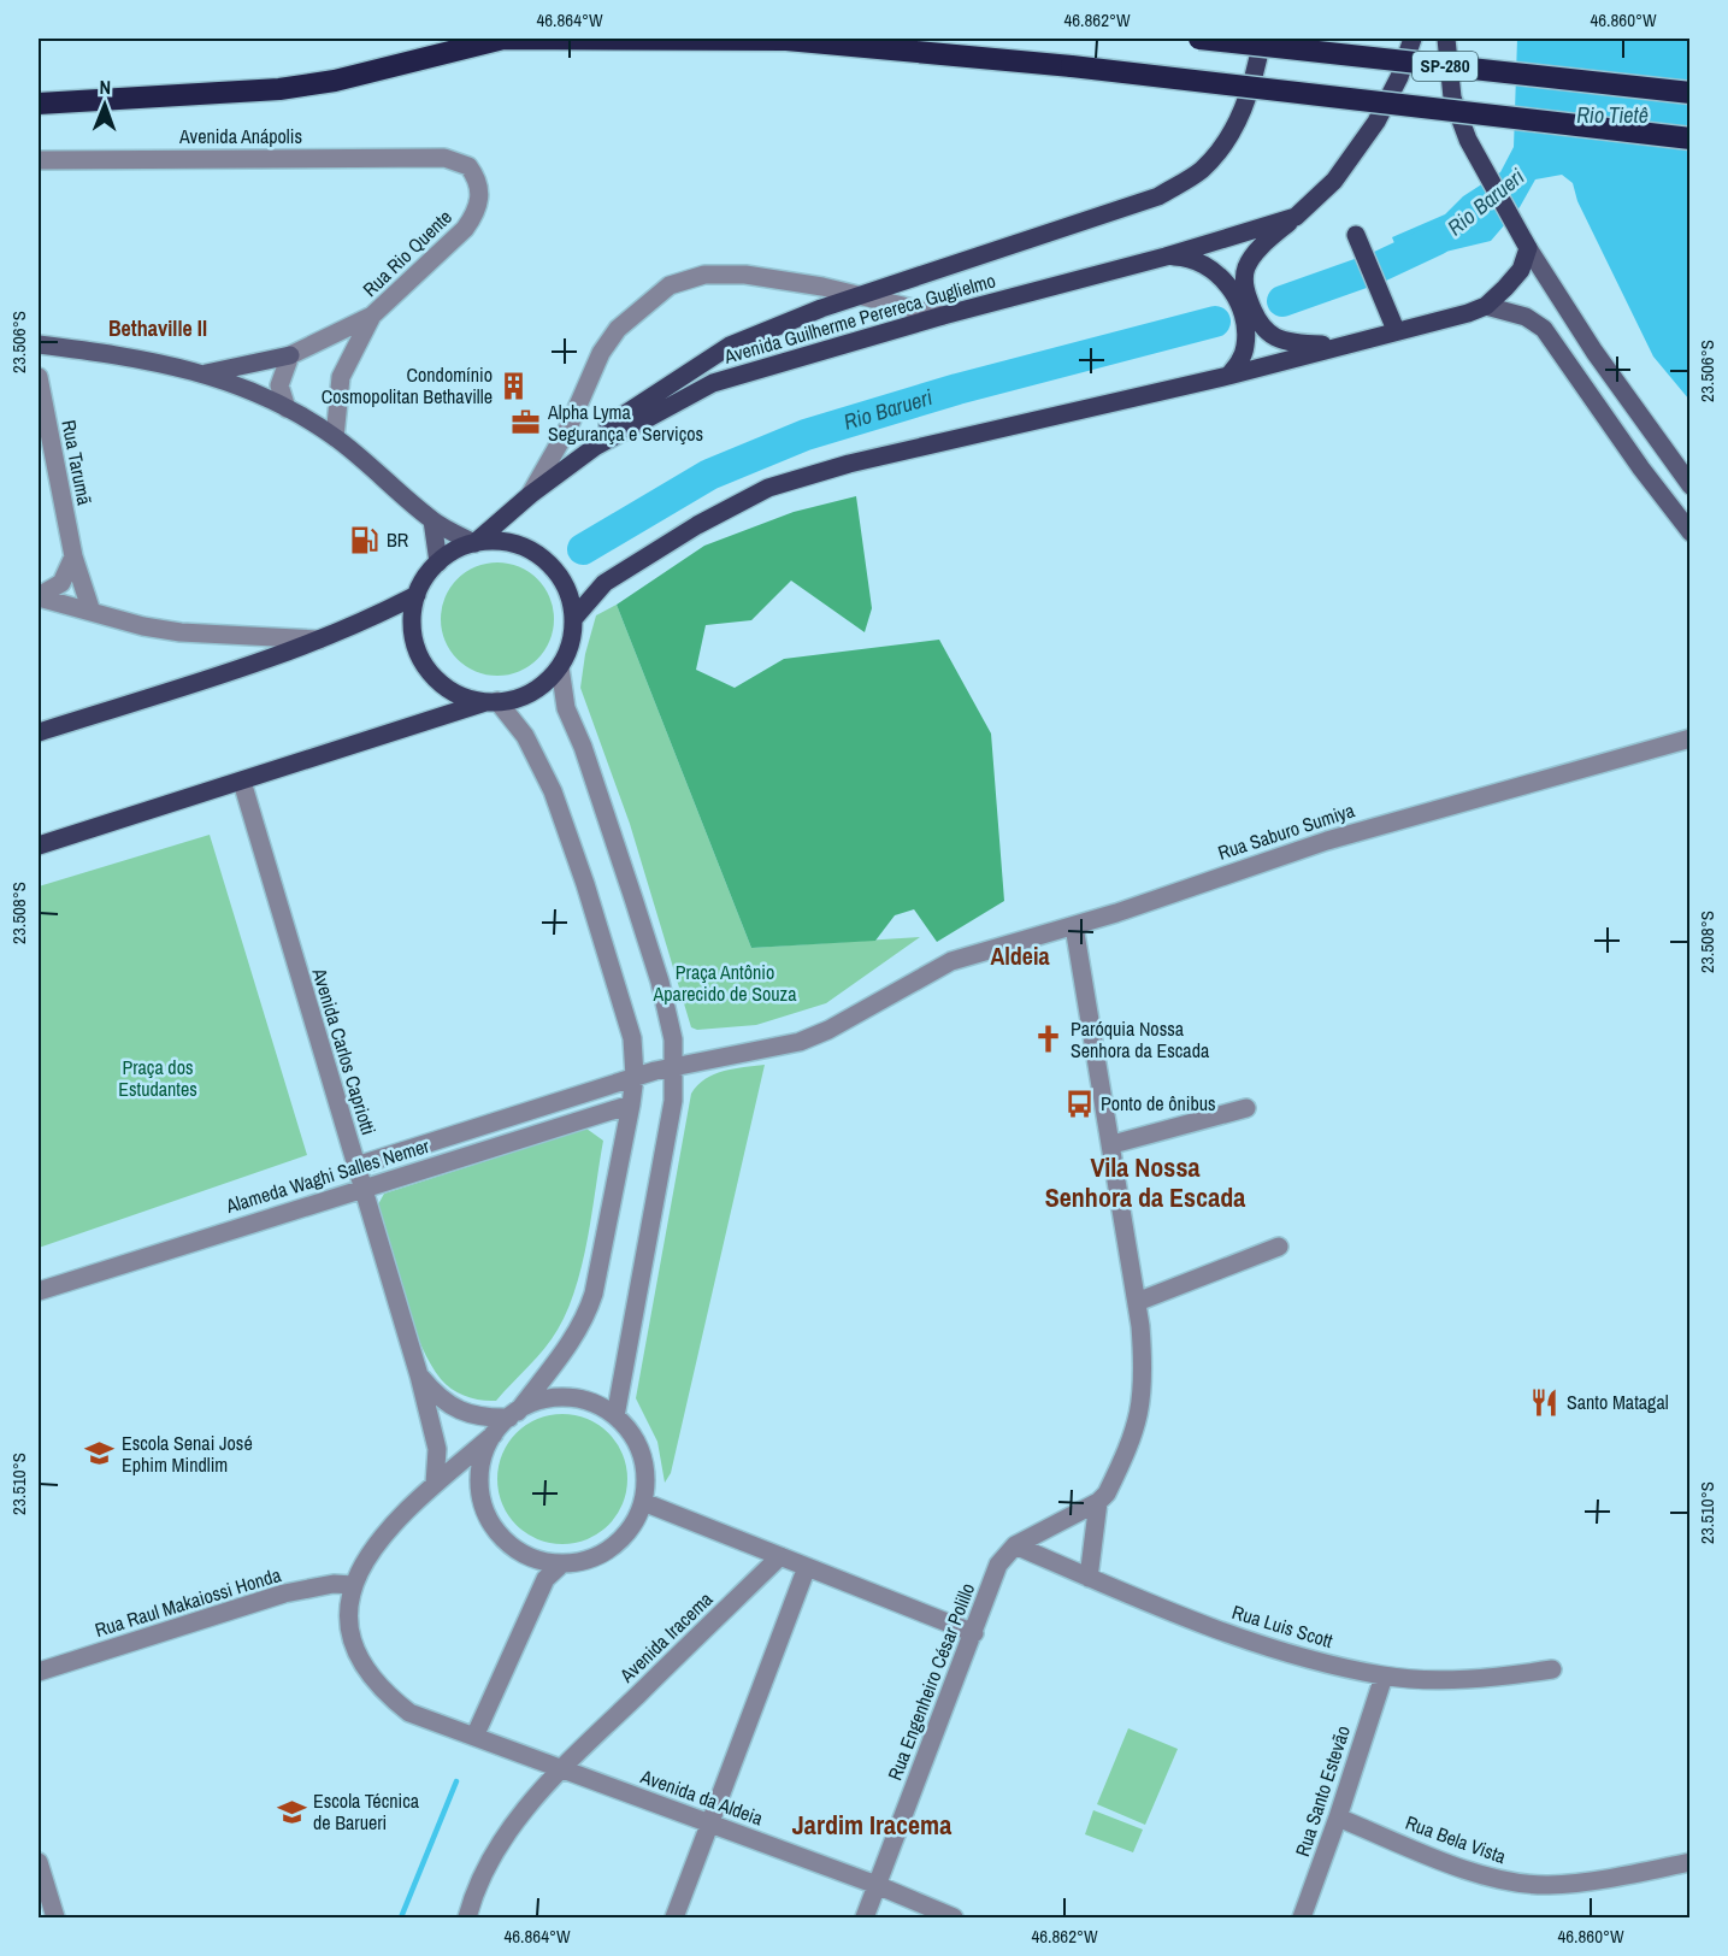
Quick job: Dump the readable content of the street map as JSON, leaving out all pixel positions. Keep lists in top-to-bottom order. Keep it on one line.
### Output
{"streets":{"highway":["SP-280"],"main road":["Avenida Guilherme Perereca Guglielmo"],"street":["Avenida Anápolis","Rua Rio Quente","Rua Tarumã","Rua Saburo Sumiya","Avenida Carlos Capriotti","Alameda Waghi Salles Nemer","Rua Raul Makaiossi Honda","Rua Luis Scott","Avenida Iracema","Rua Engenheiro César Polillo","Rua Santo Estevão","Avenida da Aldeia","Rua Bela Vista"]},"crossings":[["Avenida Anápolis","Rua Rio Quente"],["Rua Saburo Sumiya","Alameda Waghi Salles Nemer"],["Avenida Carlos Capriotti","Alameda Waghi Salles Nemer"],["Rua Raul Makaiossi Honda","Avenida da Aldeia"],["Rua Luis Scott","Rua Engenheiro César Polillo"],["Rua Luis Scott","Rua Santo Estevão"],["Avenida Iracema","Avenida da Aldeia"],["Rua Engenheiro César Polillo","Avenida da Aldeia"],["Rua Santo Estevão","Rua Bela Vista"]],"districts":["Bethaville II","Aldeia","Vila Nossa Senhora da Escada","Jardim Iracema"],"water":["Rio Tietê","Rio Barueri"],"parks":["Praça Antônio Aparecido de Souza","Praça dos Estudantes"],"places":{"building":["Condomínio Cosmopolitan Bethaville"],"office":["Alpha Lyma Segurança e Serviços"],"fuel station":["BR"],"church":["Paróquia Nossa Senhora da Escada"],"bus stop":["Ponto de ônibus"],"restaurant":["Santo Matagal"],"school or university":["Escola Senai José Ephim Mindlim","Escola Técnica de Barueri"]},"north":"top","coordinates":["46.864°W","46.862°W","46.860°W","23.506°S","23.508°S","23.510°S"]}
